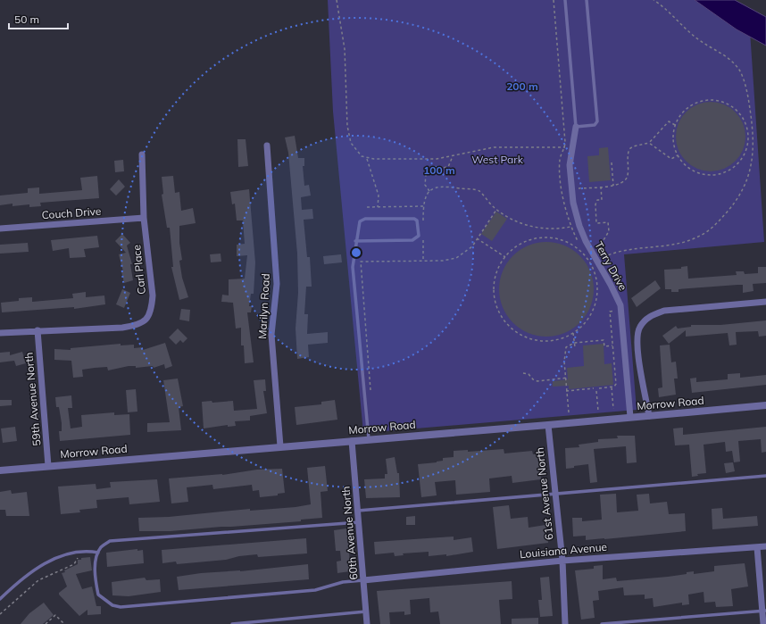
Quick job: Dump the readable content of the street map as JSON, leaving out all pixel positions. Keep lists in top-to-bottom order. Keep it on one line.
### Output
{"streets":{"street":["Couch Drive","Terry Drive","Carl Place","Marilyn Road","59th Avenue North","Morrow Road","61st Avenue North","60th Avenue North","Louisiana Avenue"]},"crossings":[["Couch Drive","Carl Place"],["Terry Drive","Morrow Road"],["Carl Place","59th Avenue North"],["Marilyn Road","Morrow Road"],["59th Avenue North","Morrow Road"],["Morrow Road","61st Avenue North"],["Morrow Road","60th Avenue North"],["61st Avenue North","Louisiana Avenue"],["60th Avenue North","Louisiana Avenue"]],"parks":["West Park"],"scale_bar":"50 m","rings":["200 m","100 m"]}
